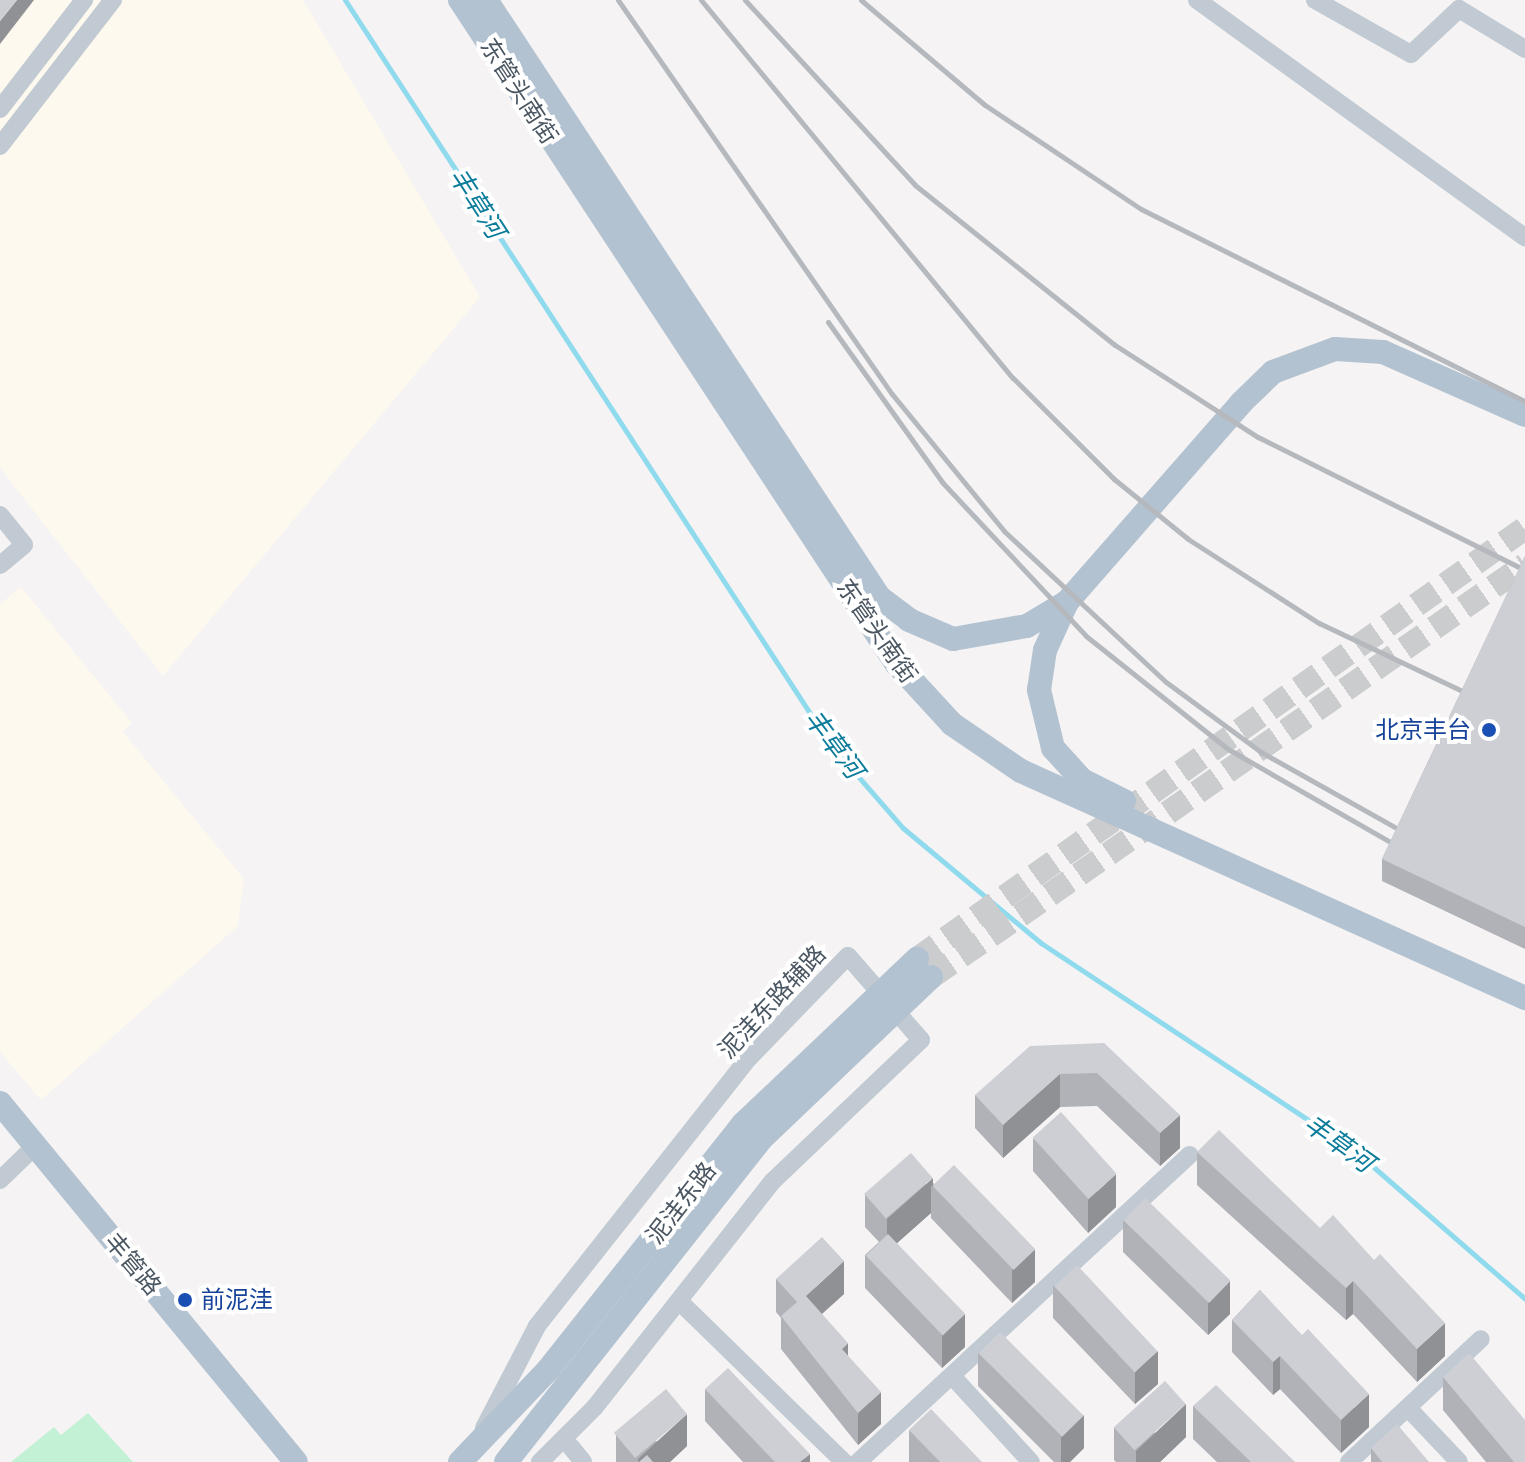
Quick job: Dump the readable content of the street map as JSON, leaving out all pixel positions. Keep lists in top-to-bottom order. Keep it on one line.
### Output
{"streets":{"main road":["东管头南街","泥洼东路","丰管路"],"street":["泥洼东路辅路"]},"crossings":[["泥洼东路辅路","泥洼东路"]],"water":["丰草河"],"places":["北京丰台","前泥洼"]}
